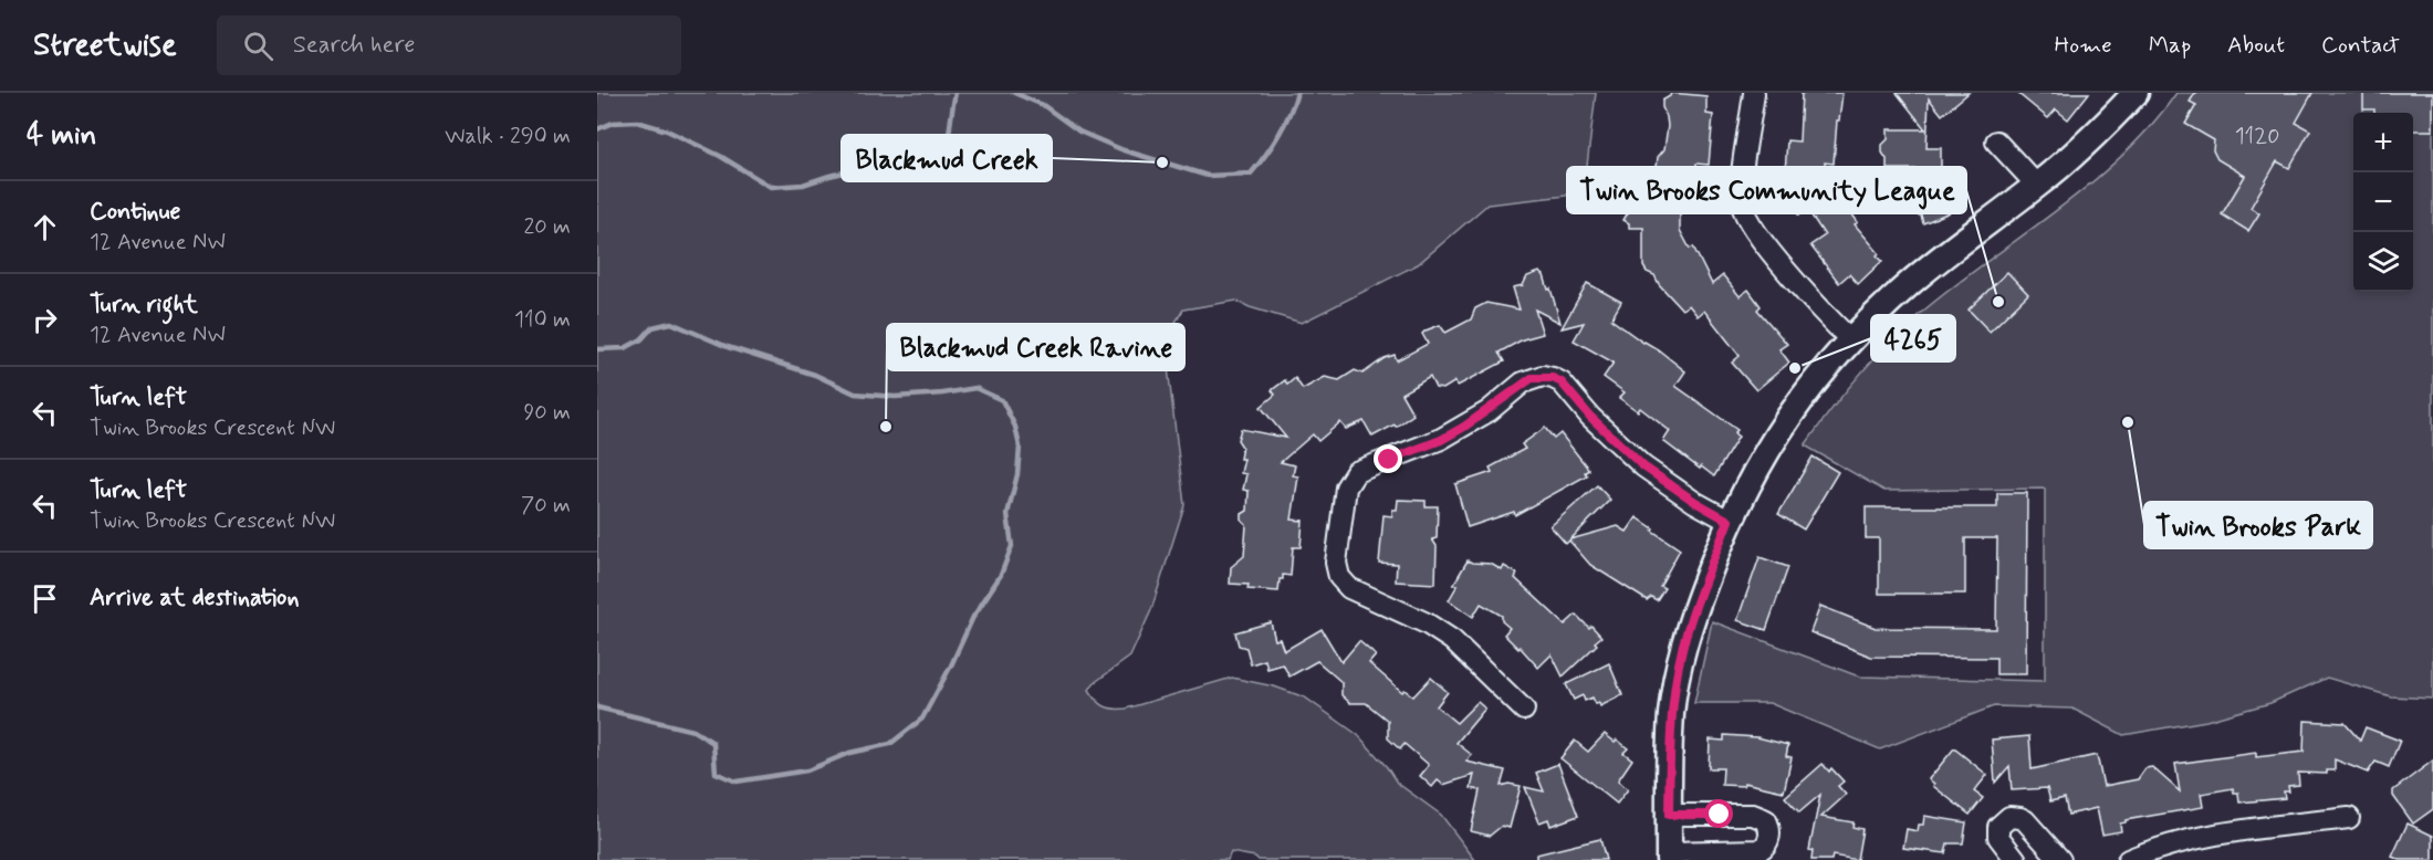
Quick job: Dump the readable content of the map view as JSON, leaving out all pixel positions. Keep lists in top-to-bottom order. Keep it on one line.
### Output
{"places":["Blackmud Creek","Twin Brooks Community League","4265","Twin Brooks Park","Blackmud Creek Ravine"],"house_numbers":["1120"],"page":{"header":"Streetwise","search":"Search here","nav":["Home","Map","About","Contact"],"heading":["4 min","Walk · 290 m"],"map_buttons":["+","−"],"list":[["Continue","12 Avenue NW","20 m"],["Turn right","12 Avenue NW","110 m"],["Turn left","Twin Brooks Crescent NW","90 m"],["Turn left","Twin Brooks Crescent NW","70 m"],"Arrive at destination"]}}
